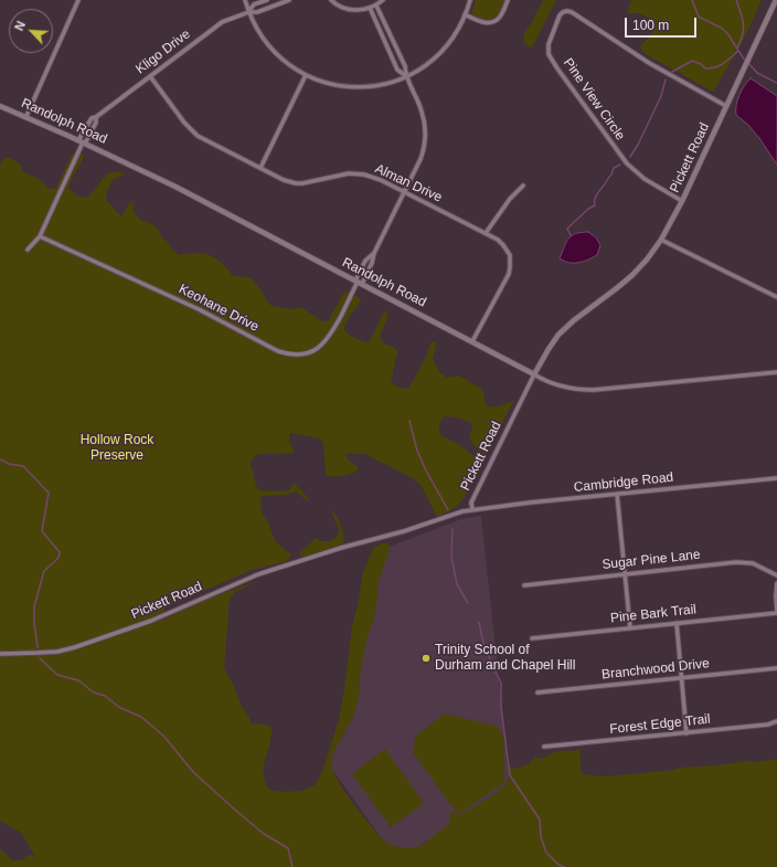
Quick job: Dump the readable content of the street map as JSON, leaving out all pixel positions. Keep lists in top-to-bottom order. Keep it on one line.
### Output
{"streets":{"street":["Kligo Drive","Pine View Circle","Randolph Road","Pickett Road","Alman Drive","Keohane Drive","Cambridge Road","Sugar Pine Lane","Pine Bark Trail","Branchwood Drive","Forest Edge Trail"]},"crossings":[["Kligo Drive","Randolph Road"],["Kligo Drive","Alman Drive"],["Pine View Circle","Pickett Road"],["Randolph Road","Pickett Road"],["Randolph Road","Alman Drive"],["Randolph Road","Keohane Drive"],["Pickett Road","Cambridge Road"],["Alman Drive","Keohane Drive"]],"parks":["Hollow Rock Preserve"],"places":["Trinity School of Durham and Chapel Hill"],"scale_bar":"100 m","north":"top left"}
